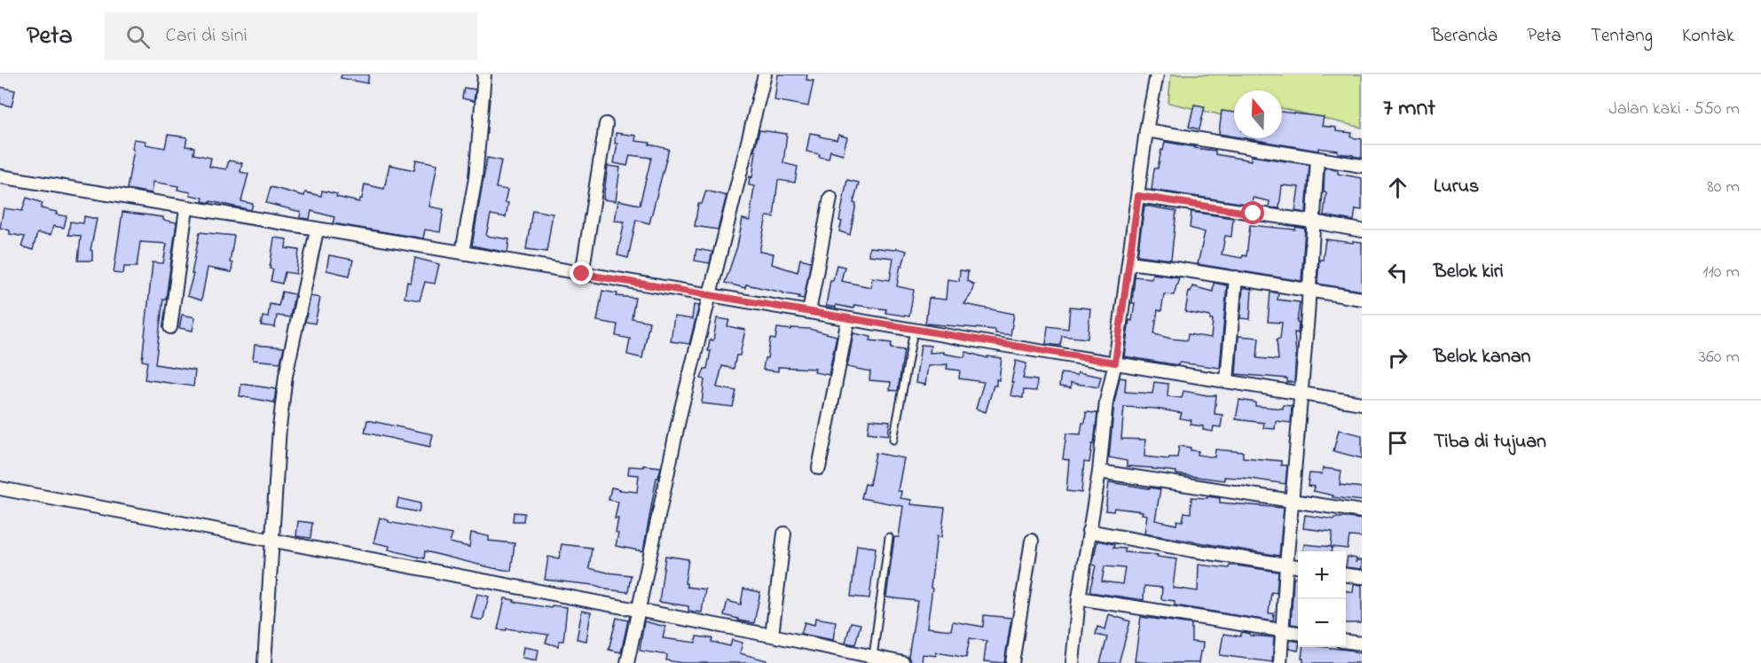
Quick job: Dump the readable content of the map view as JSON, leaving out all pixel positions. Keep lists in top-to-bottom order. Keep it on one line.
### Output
{"north":"top","page":{"header":"Peta","search":"Cari di sini","nav":["Beranda","Peta","Tentang","Kontak"],"heading":["7 mnt","Jalan kaki · 550 m"],"list":[["Lurus","80 m"],["Belok kiri","110 m"],["Belok kanan","360 m"],"Tiba di tujuan"],"map_buttons":["+","−"]}}
